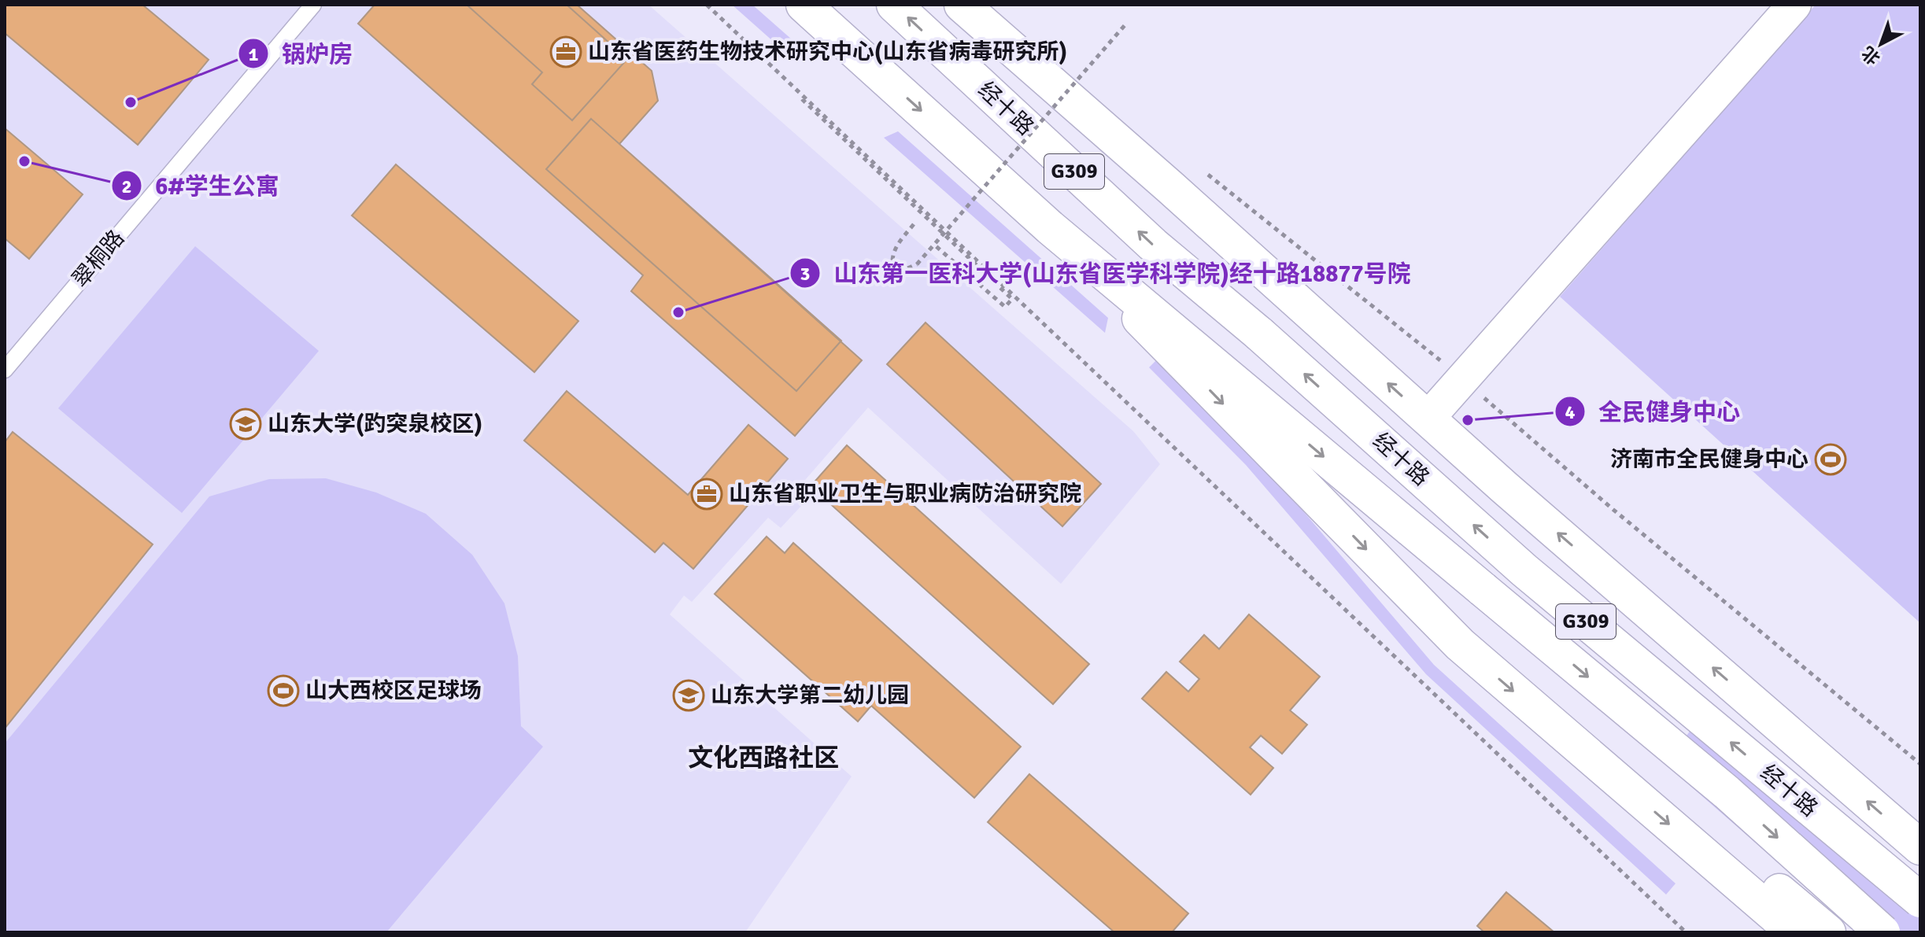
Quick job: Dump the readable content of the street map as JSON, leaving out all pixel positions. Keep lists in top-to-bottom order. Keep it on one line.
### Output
{"streets":{"main road":["经十路","G309"],"lane":["翠桐路"]},"districts":["文化西路社区"],"places":{"office":["山东省医药生物技术研究中心(山东省病毒研究所)","山东省职业卫生与职业病防治研究院"],"other":["锅炉房","6#学生公寓","山东第一医科大学(山东省医学科学院)经十路18877号院","全民健身中心"],"school or university":["山东大学(趵突泉校区)","山东大学第二幼儿园"],"sports":["济南市全民健身中心","山大西校区足球场"]},"north":"bottom left"}
